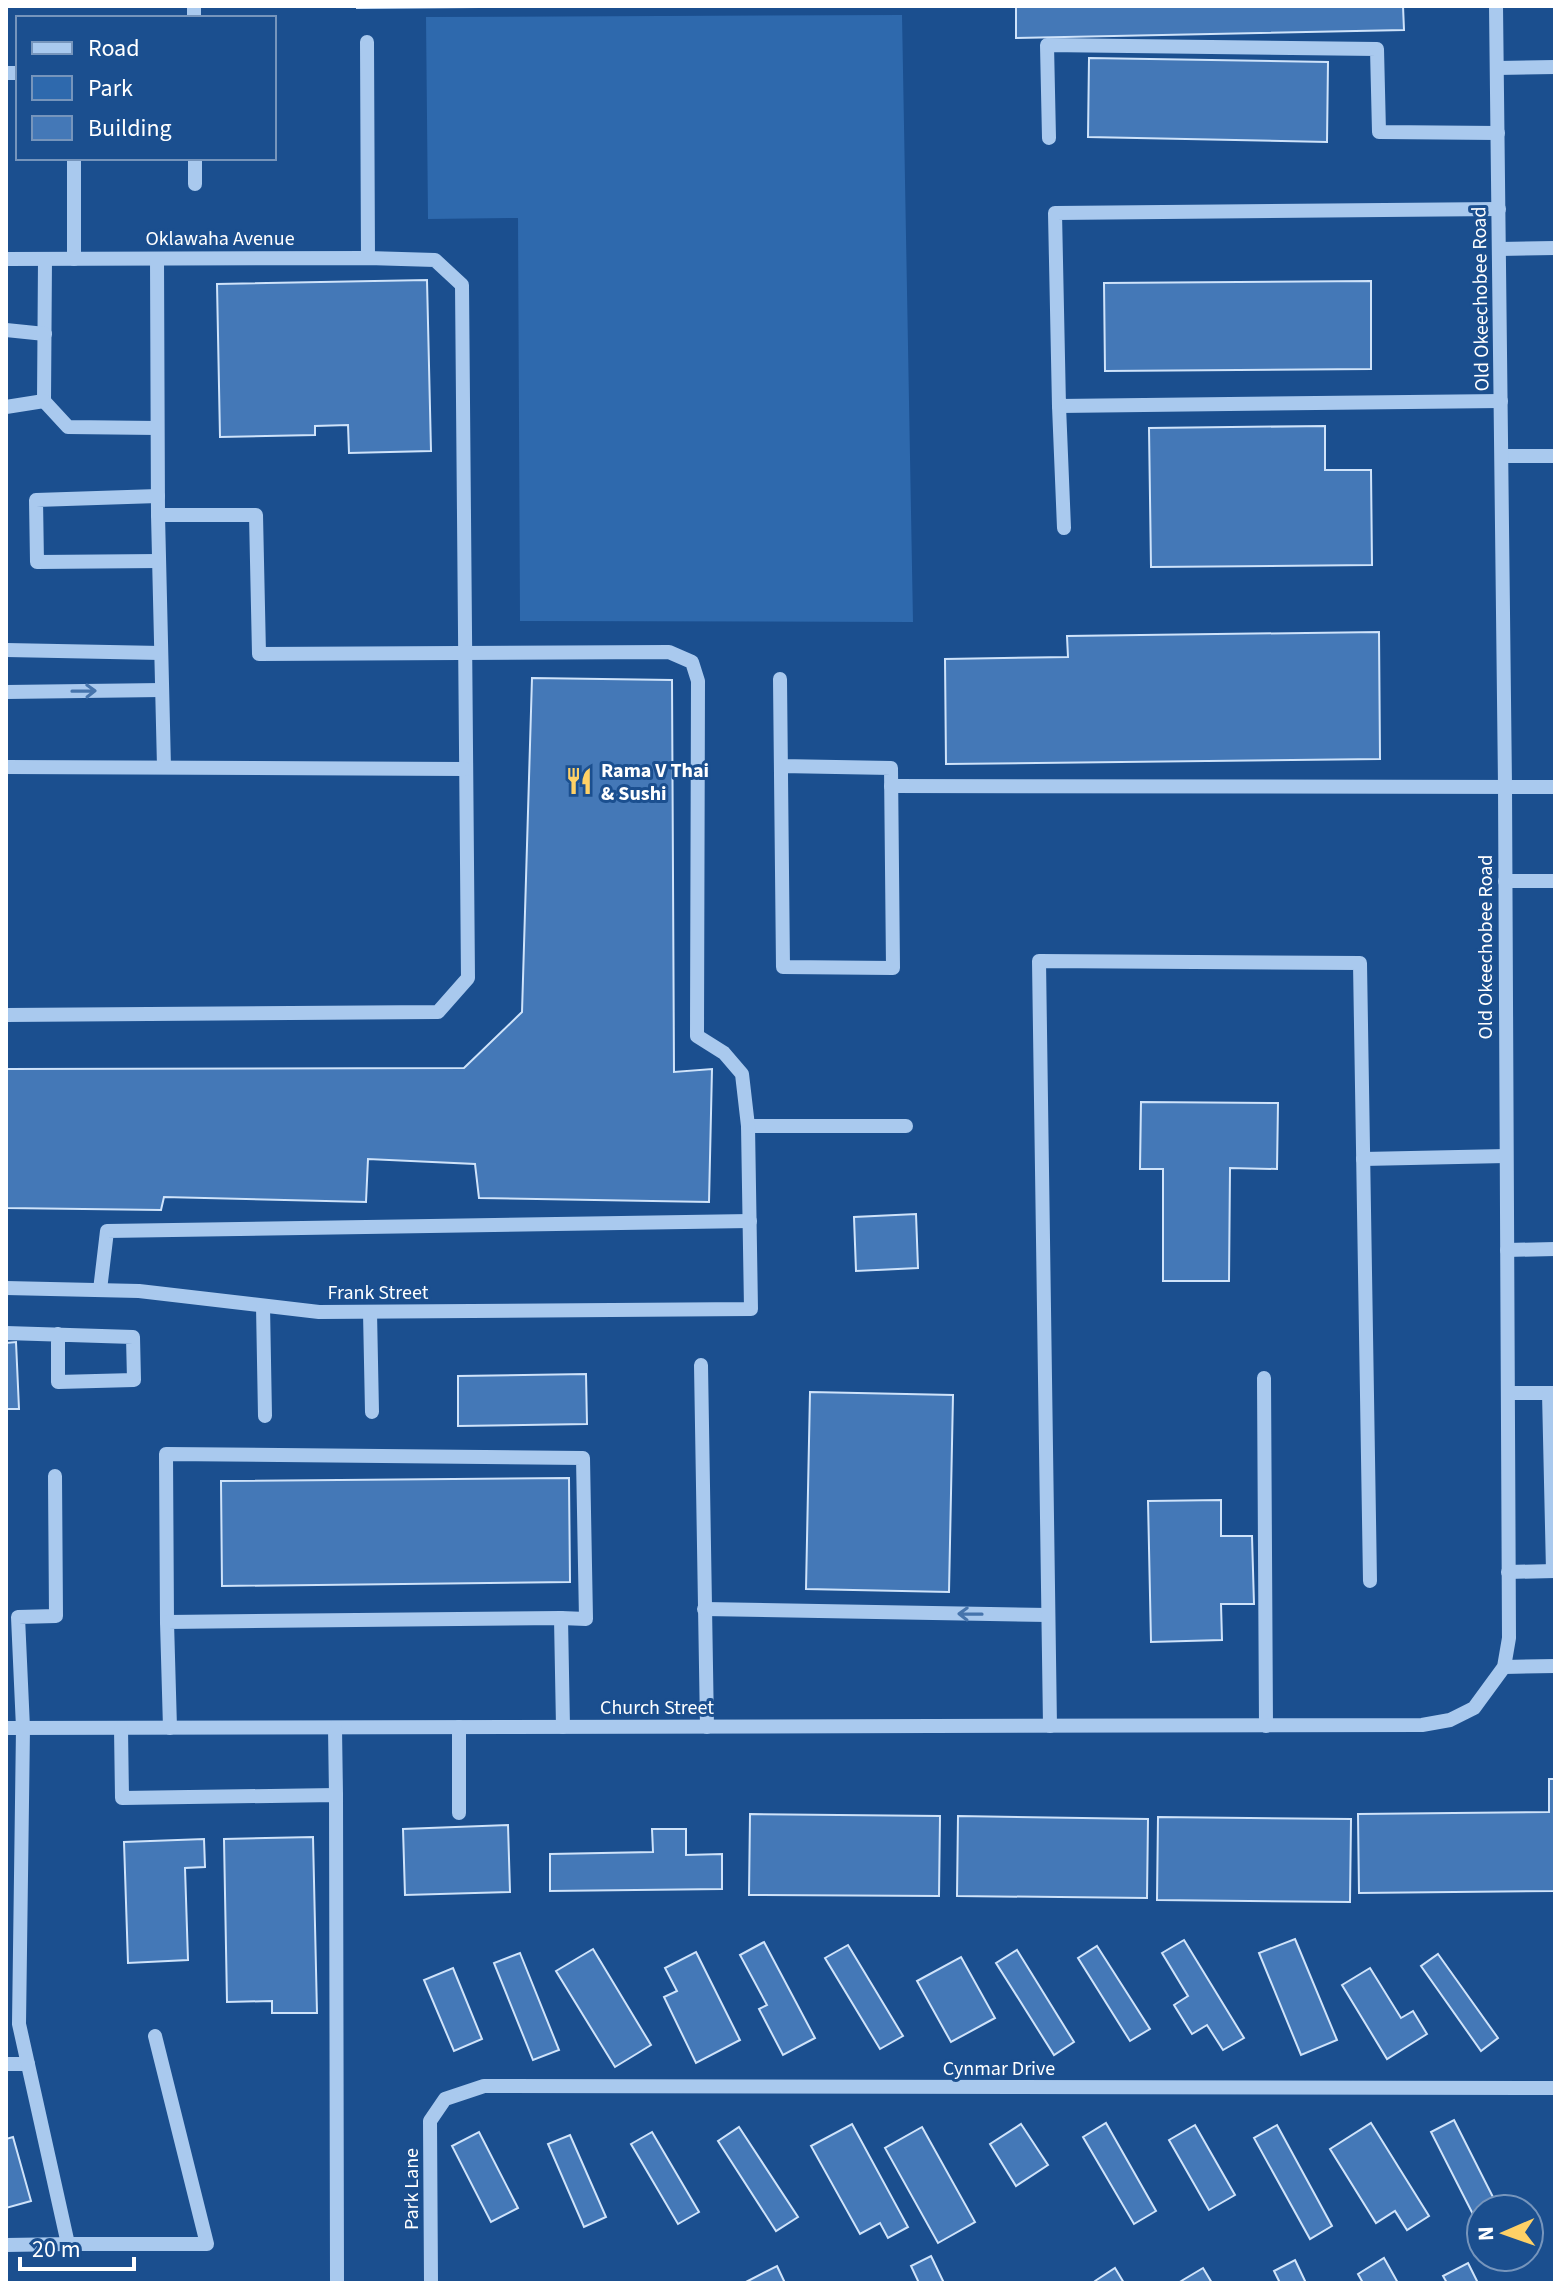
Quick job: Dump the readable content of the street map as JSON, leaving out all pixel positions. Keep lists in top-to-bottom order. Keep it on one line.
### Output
{"streets":{"street":["Oklawaha Avenue","Old Okeechobee Road","Frank Street","Church Street","Cynmar Drive","Park Lane"]},"crossings":[["Old Okeechobee Road","Church Street"],["Cynmar Drive","Park Lane"]],"places":{"restaurant":["Rama V Thai & Sushi"]},"legend":["Road","Park","Building"],"scale_bar":"20 m","north":"left"}
